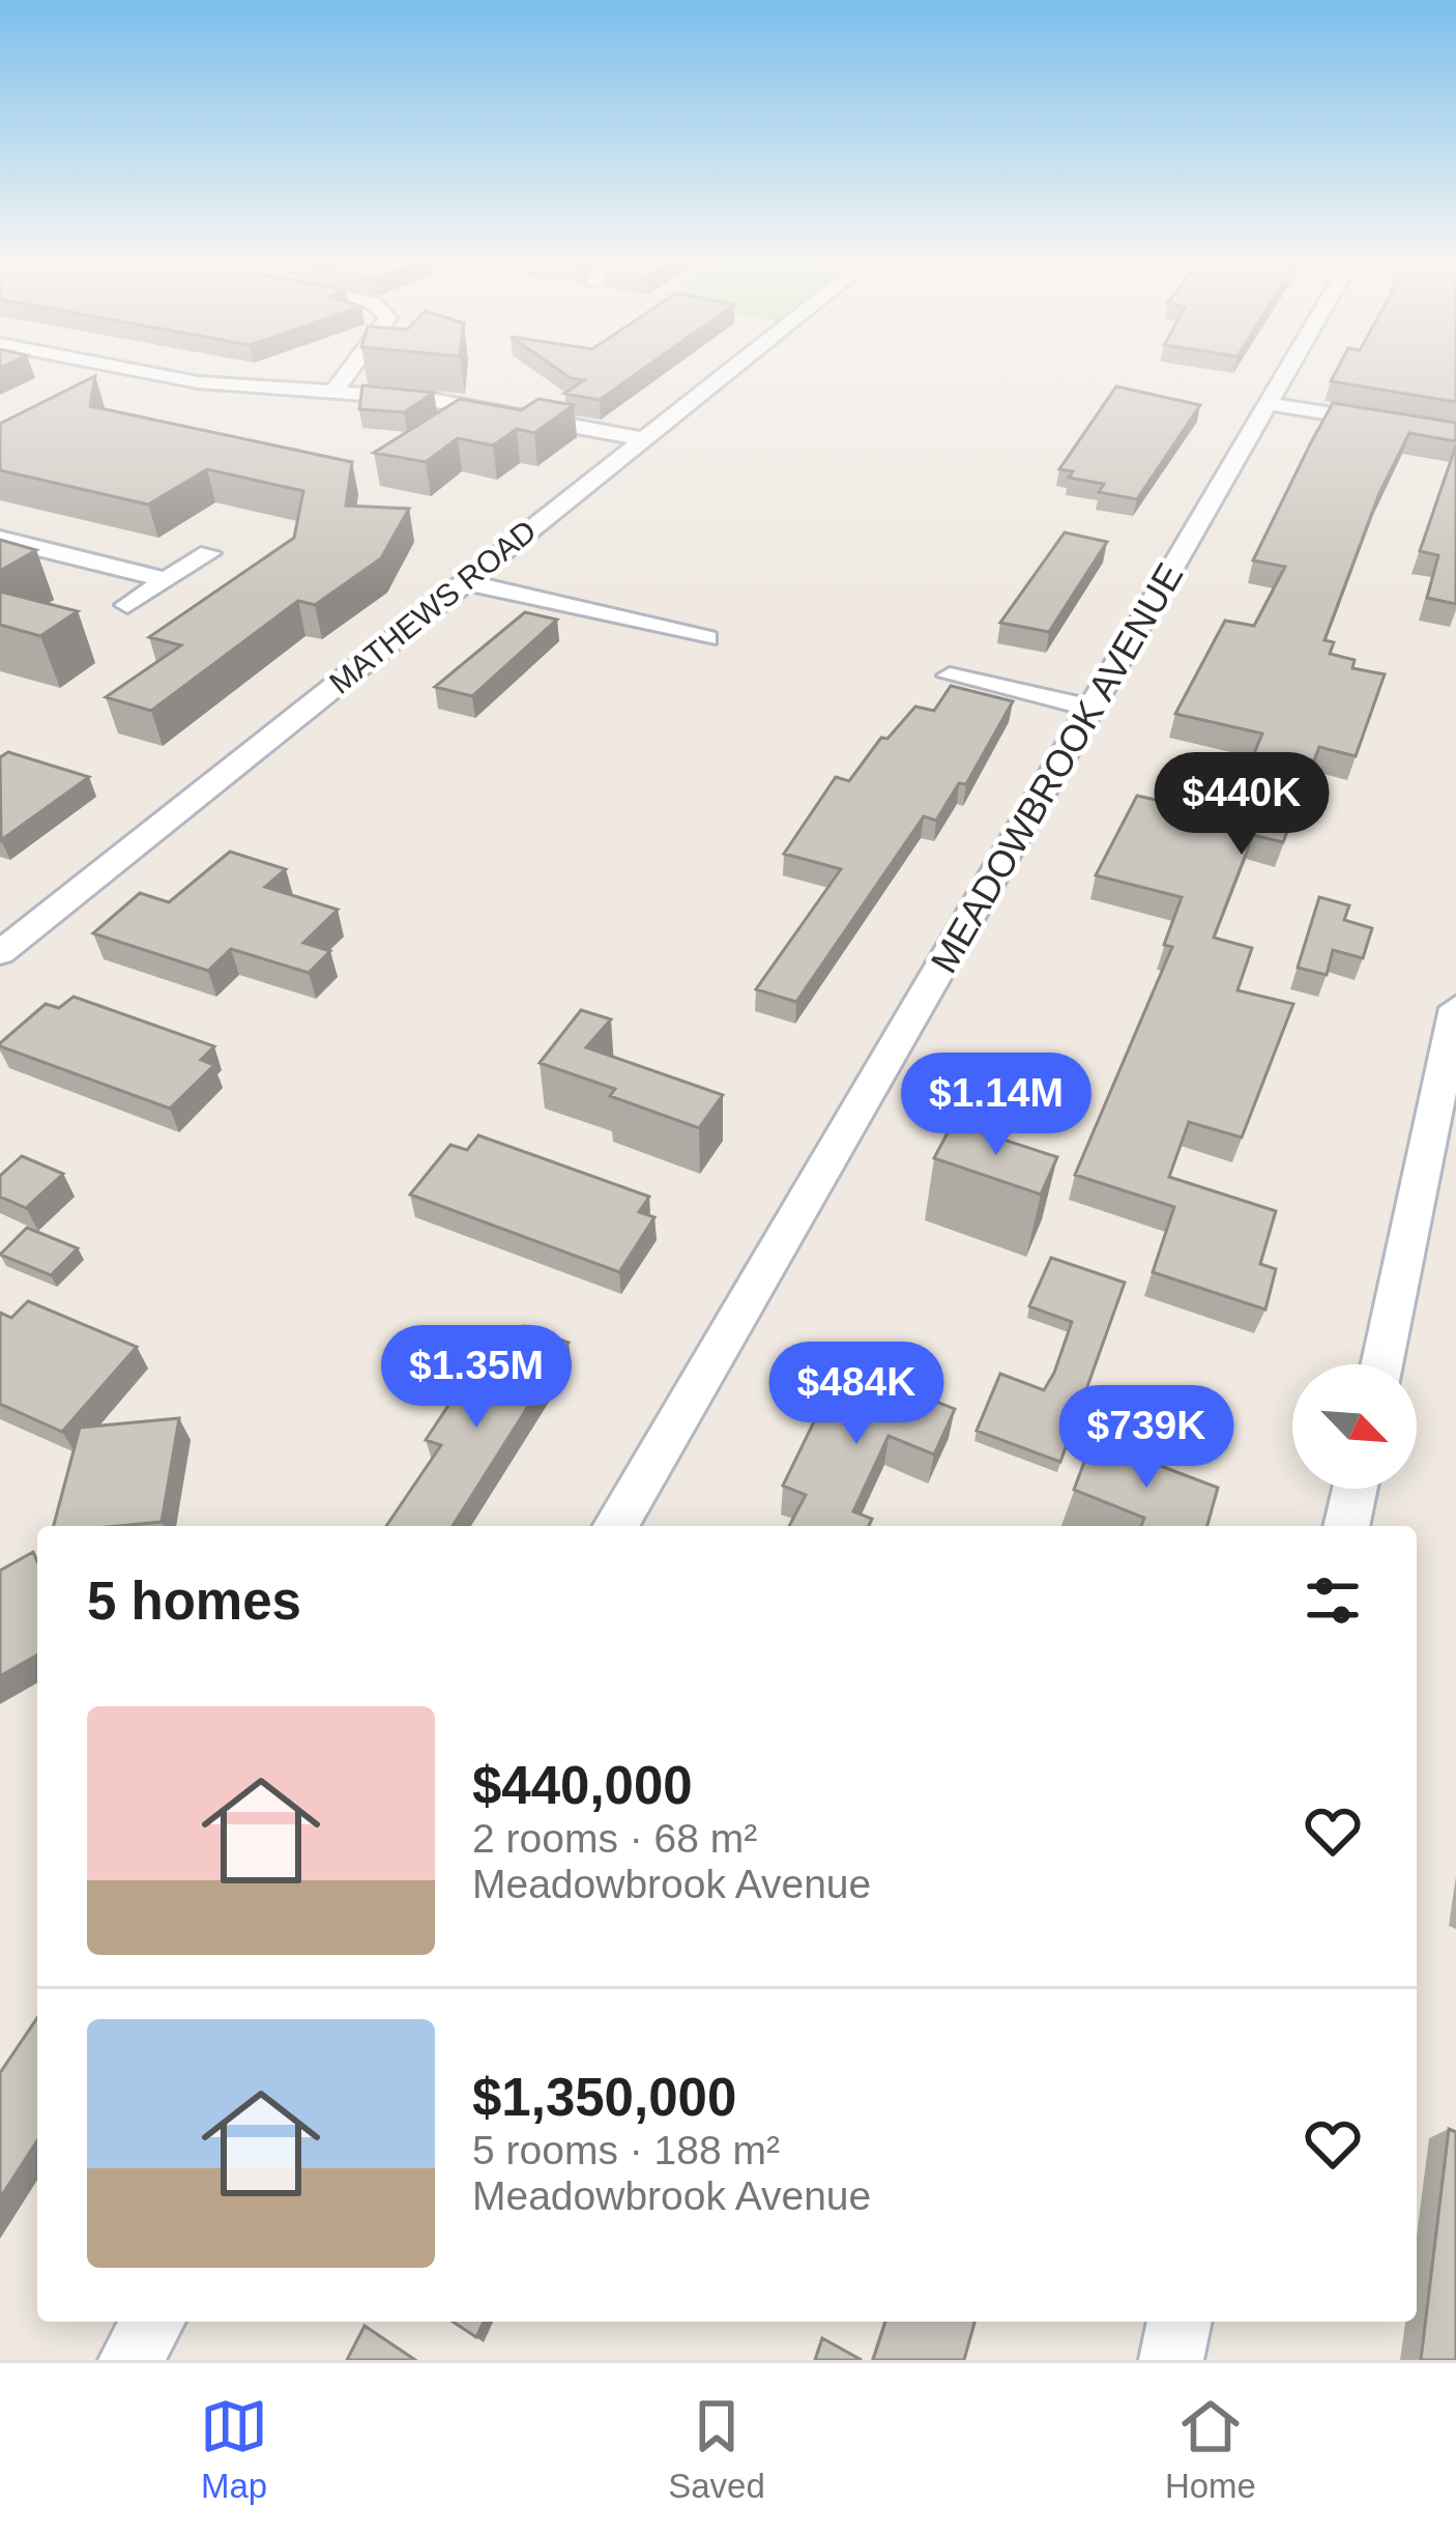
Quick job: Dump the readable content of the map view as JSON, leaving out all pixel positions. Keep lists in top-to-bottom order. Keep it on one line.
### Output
{"streets":{"street":["MATHEWS ROAD","MEADOWBROOK AVENUE"]},"north":"bottom right","page":{"price":["$440K","$1.14M","$1.35M","$484K","$739K"],"heading":"5 homes","list":[{"name":"$440,000","note":"2 rooms · 68 m² · Meadowbrook Avenue"},{"name":"$1,350,000","note":"5 rooms · 188 m² · Meadowbrook Avenue"}],"tabs":["Map","Saved","Home"]}}
